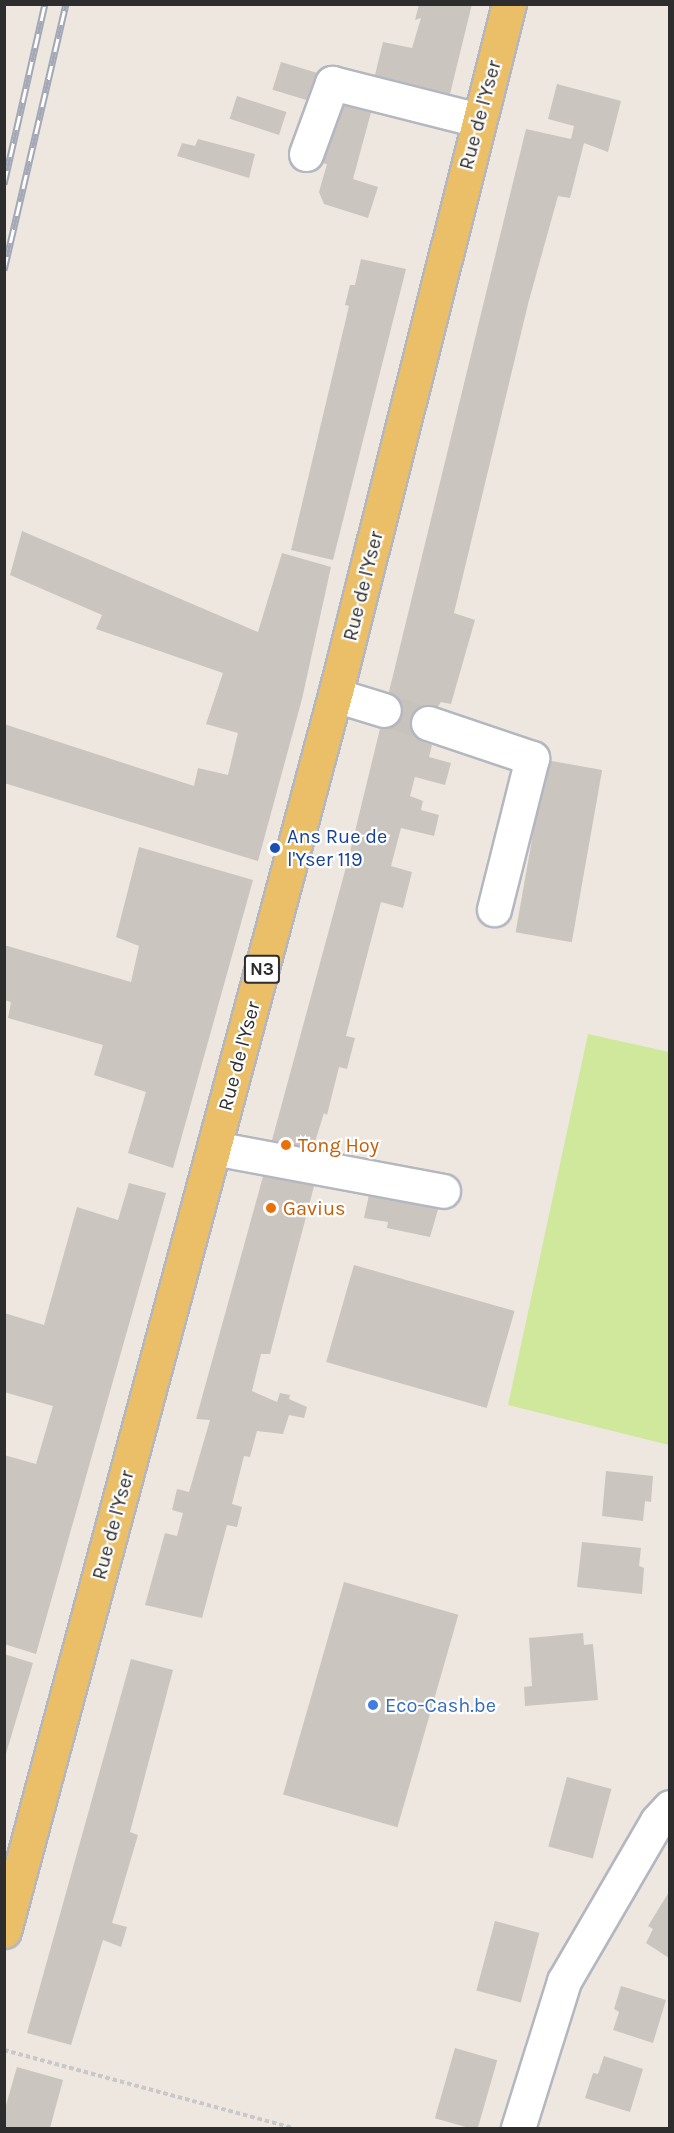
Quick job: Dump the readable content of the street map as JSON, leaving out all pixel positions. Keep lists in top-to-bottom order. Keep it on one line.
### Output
{"streets":{"main road":["Rue de l'Yser","N3"]},"places":["Ans Rue de l'Yser 119","Tong Hoy","Gavius","Eco-Cash.be"]}
